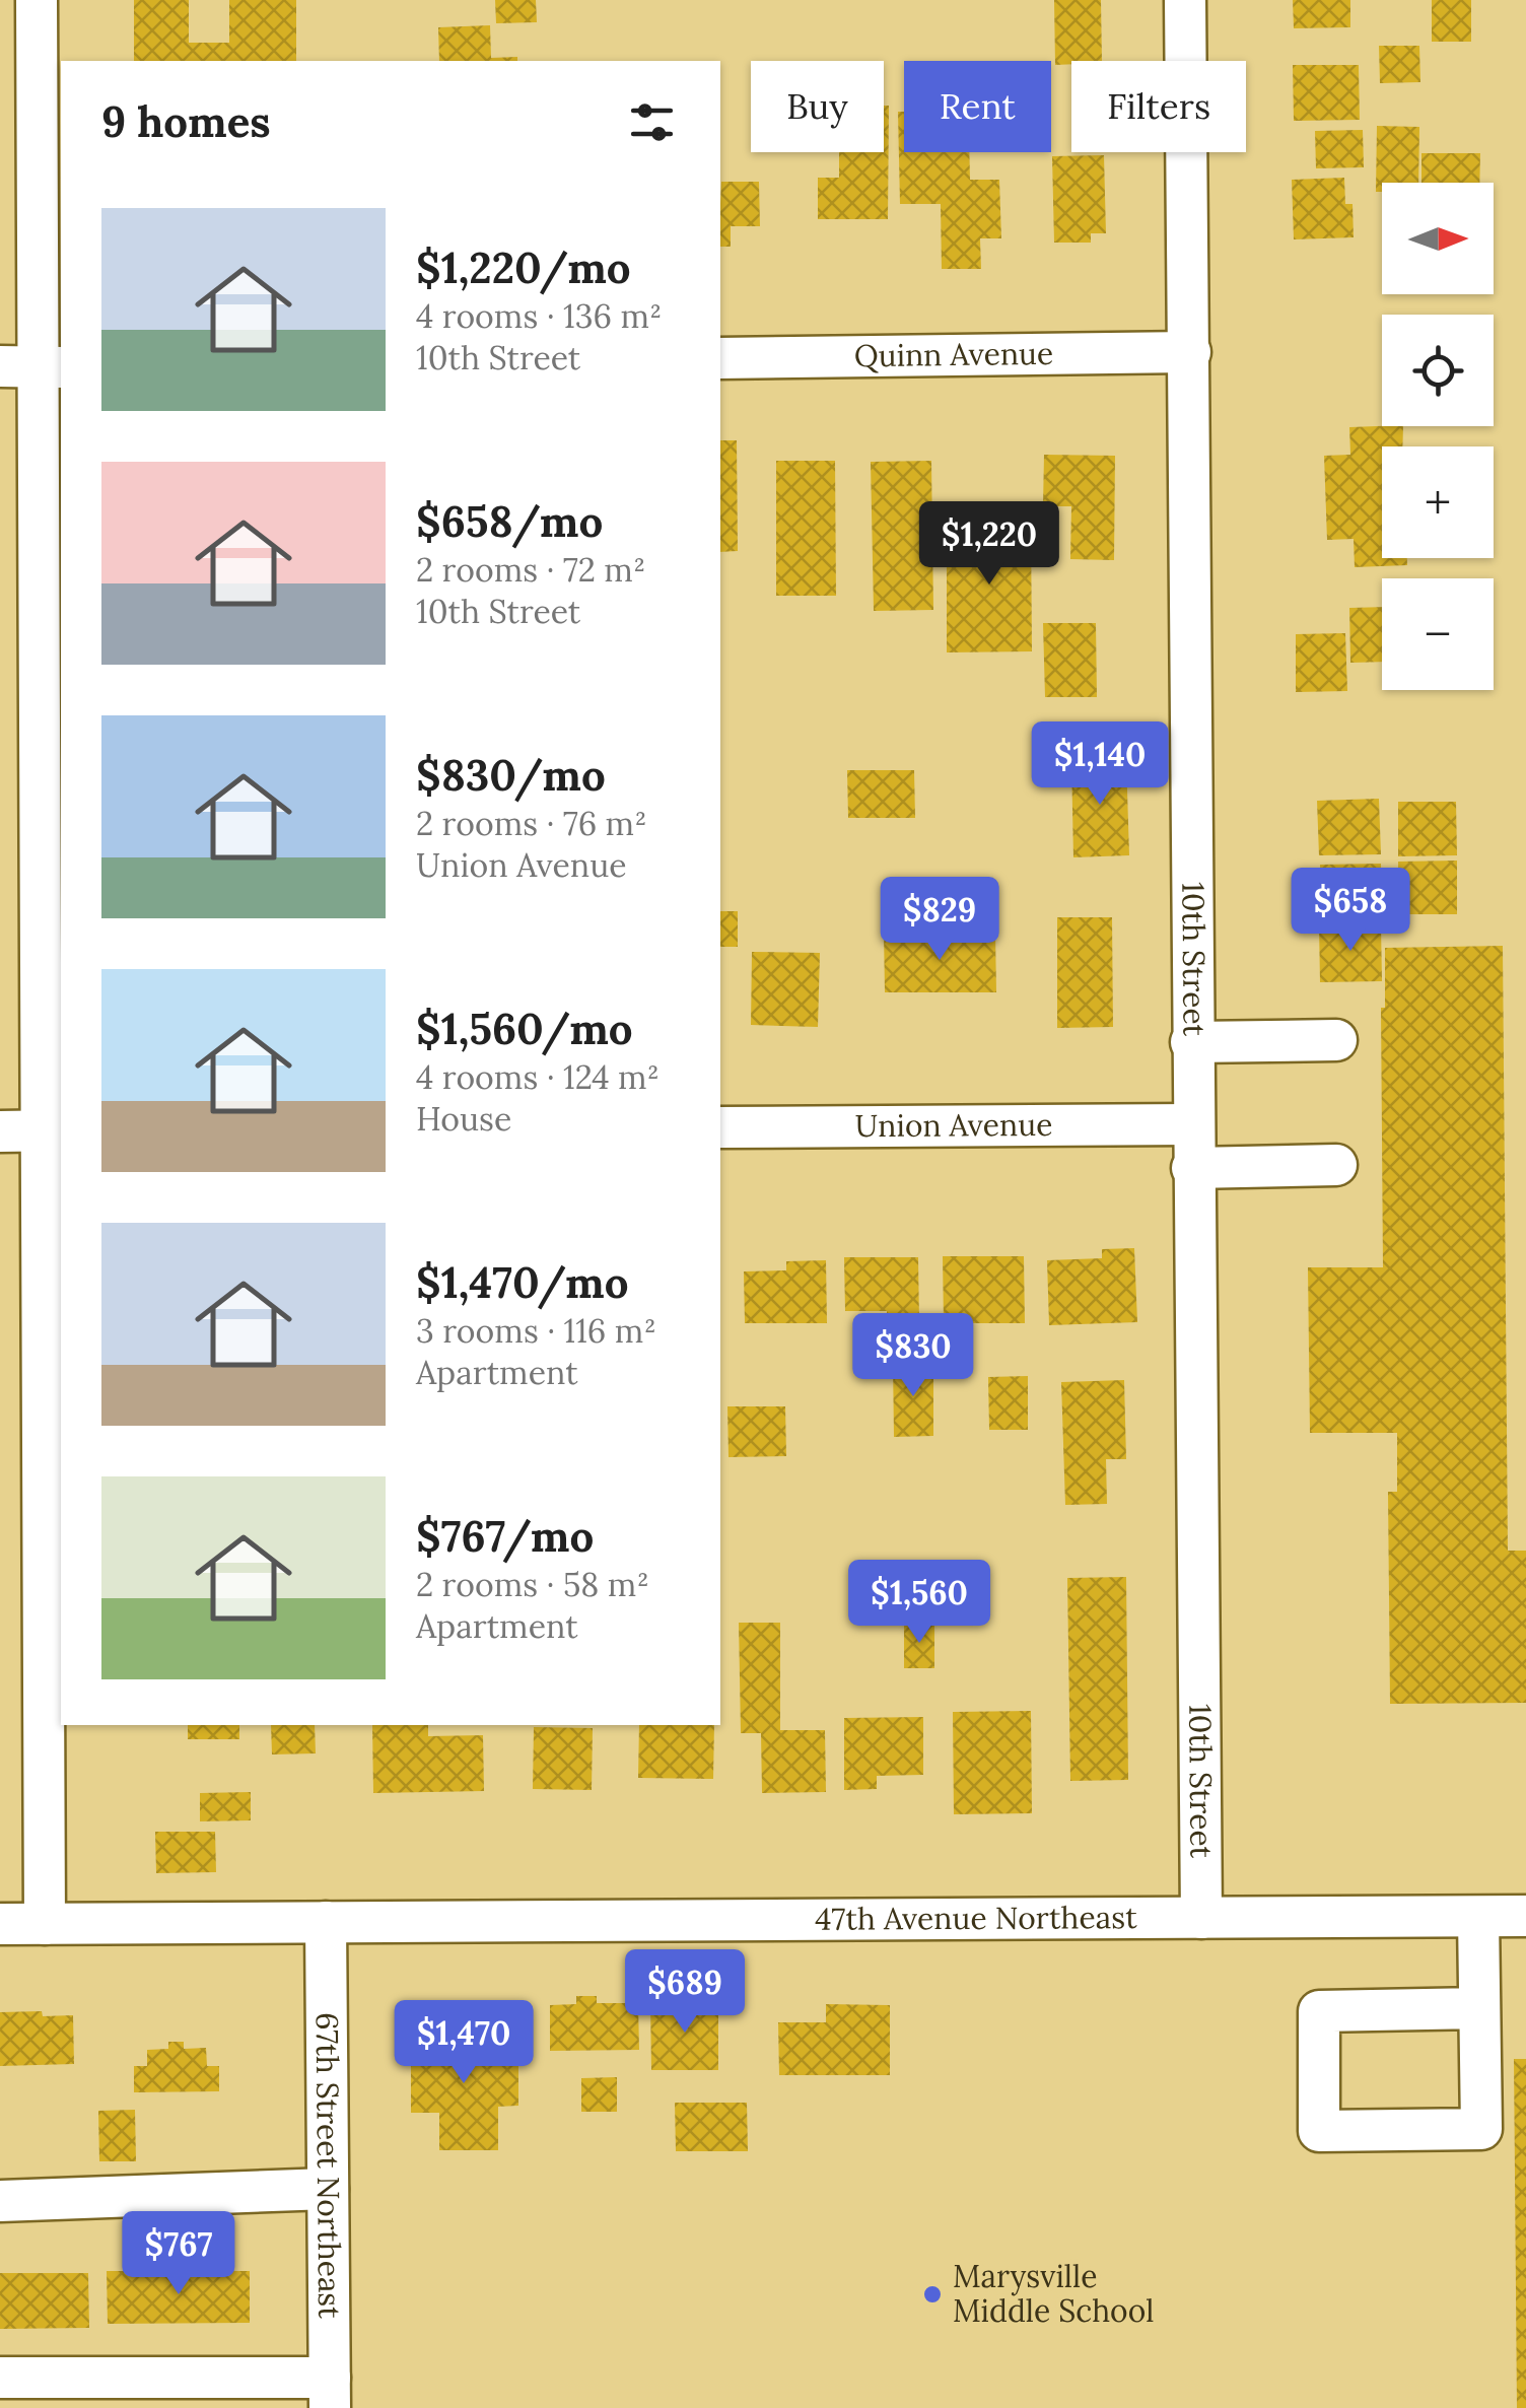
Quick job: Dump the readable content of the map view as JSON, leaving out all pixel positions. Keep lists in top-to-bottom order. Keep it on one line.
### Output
{"streets":{"street":["Quinn Avenue","10th Street","Union Avenue","47th Avenue Northeast","67th Street Northeast"]},"crossings":[["Quinn Avenue","10th Street"],["10th Street","Union Avenue"],["10th Street","47th Avenue Northeast"],["47th Avenue Northeast","67th Street Northeast"]],"places":["Marysville Middle School"],"north":"right","page":{"chip":["Buy","Rent","Filters"],"heading":"9 homes","map_buttons":["+","−"],"list":[{"name":"$1,220/mo","note":"4 rooms · 136 m² · 10th Street"},{"name":"$658/mo","note":"2 rooms · 72 m² · 10th Street"},{"name":"$830/mo","note":"2 rooms · 76 m² · Union Avenue"},{"name":"$1,560/mo","note":"4 rooms · 124 m² · House"},{"name":"$1,470/mo","note":"3 rooms · 116 m² · Apartment"},{"name":"$767/mo","note":"2 rooms · 58 m² · Apartment"}],"price":["$1,220","$1,140","$658","$829","$830","$1,560","$689","$1,470","$767"]}}
